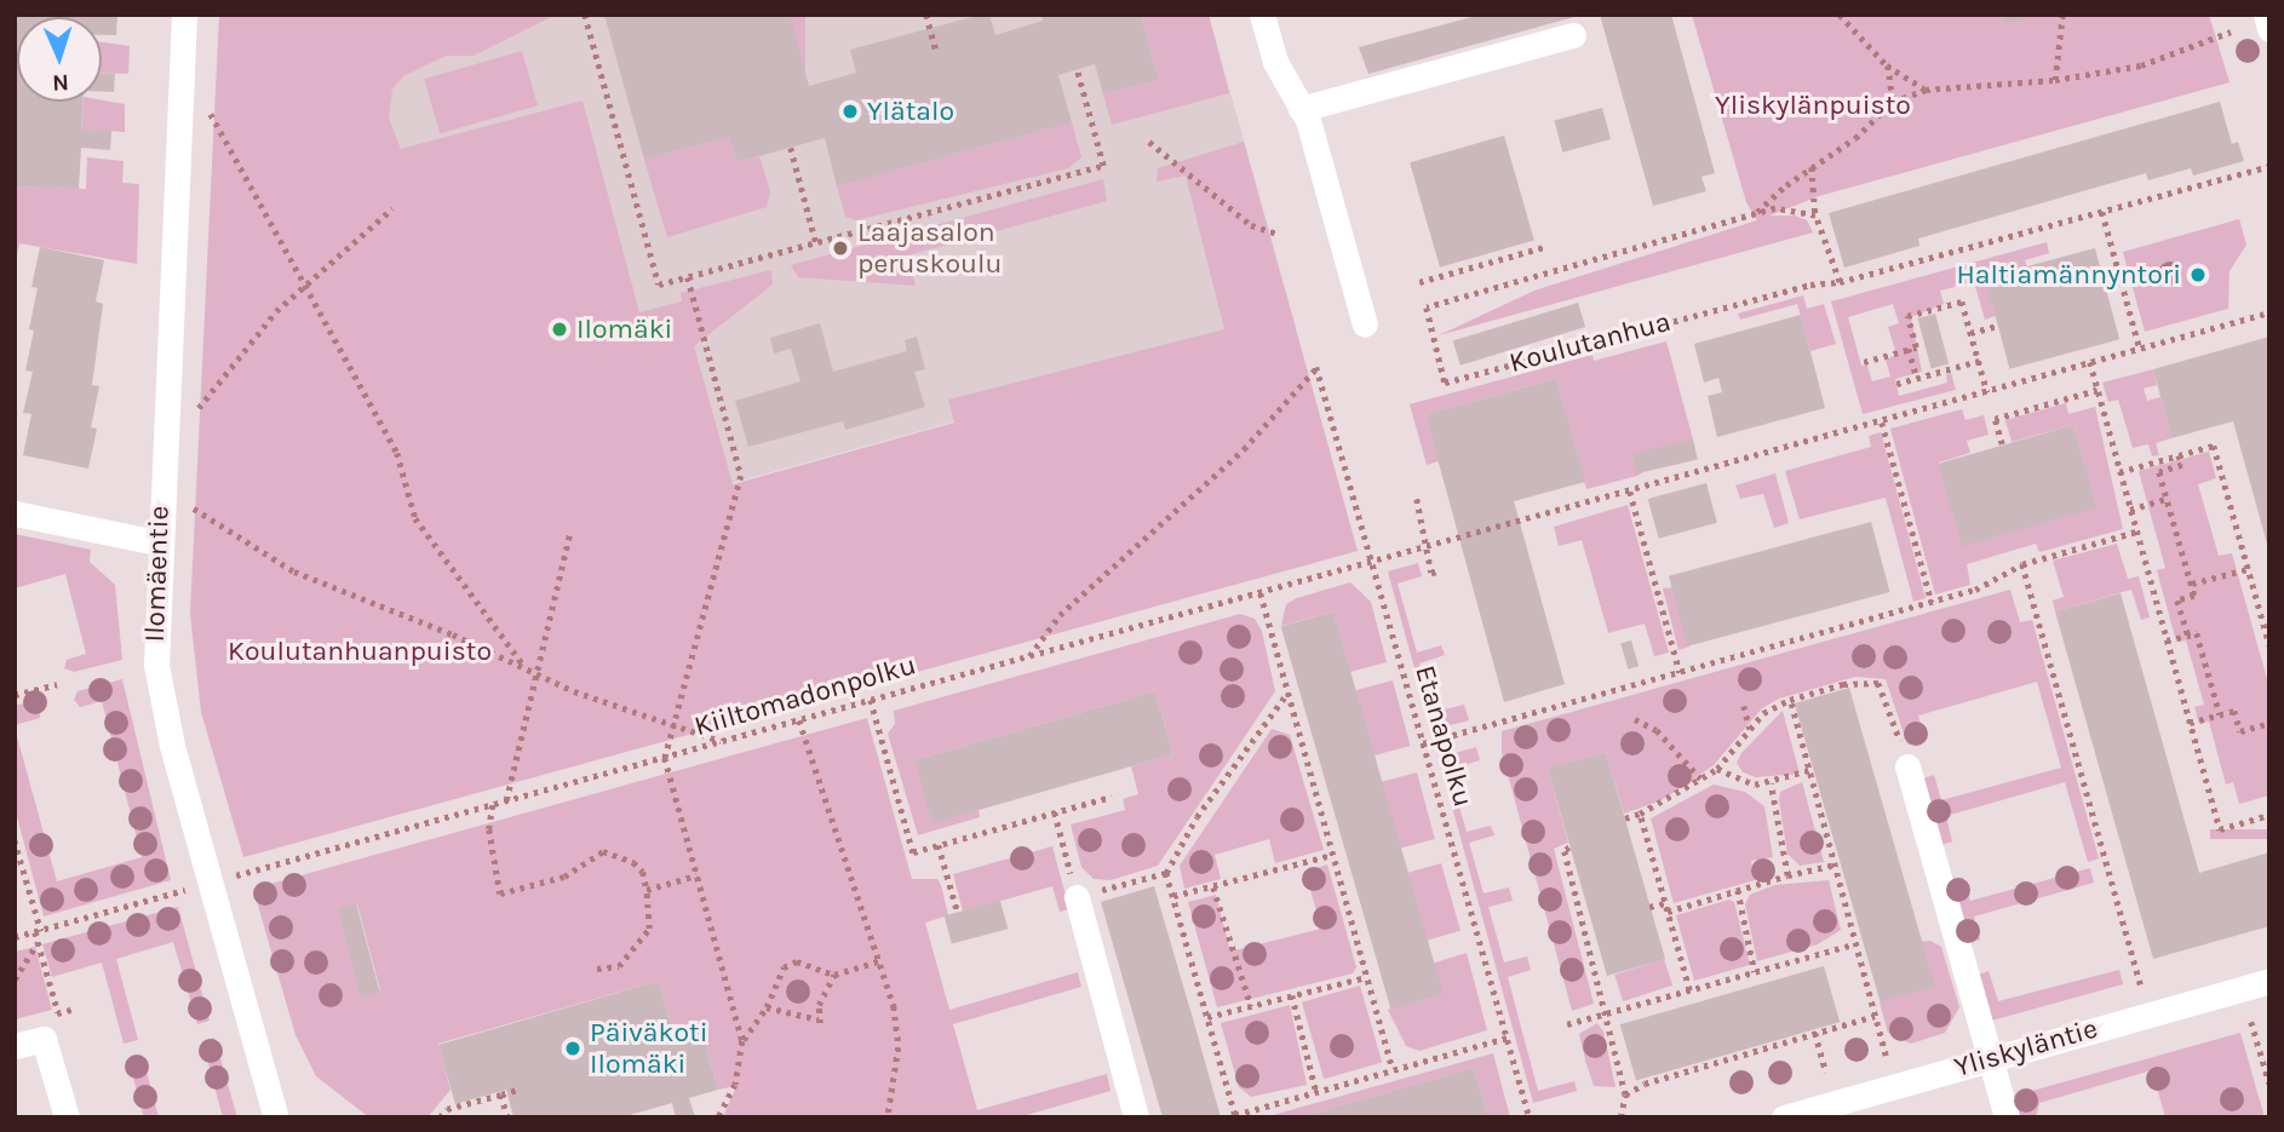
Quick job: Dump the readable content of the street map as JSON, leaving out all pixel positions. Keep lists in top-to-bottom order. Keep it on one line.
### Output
{"streets":{"street":["Ilomäentie","Yliskyläntie"],"path":["Koulutanhua","Kiiltomadonpolku","Etanapolku"]},"crossings":[["Kiiltomadonpolku","Etanapolku"]],"parks":["Yliskylänpuisto","Koulutanhuanpuisto"],"places":["Ylätalo","Laajasalon peruskoulu","Haltiamännyntori","Ilomäki","Päiväkoti Ilomäki"],"north":"bottom"}
